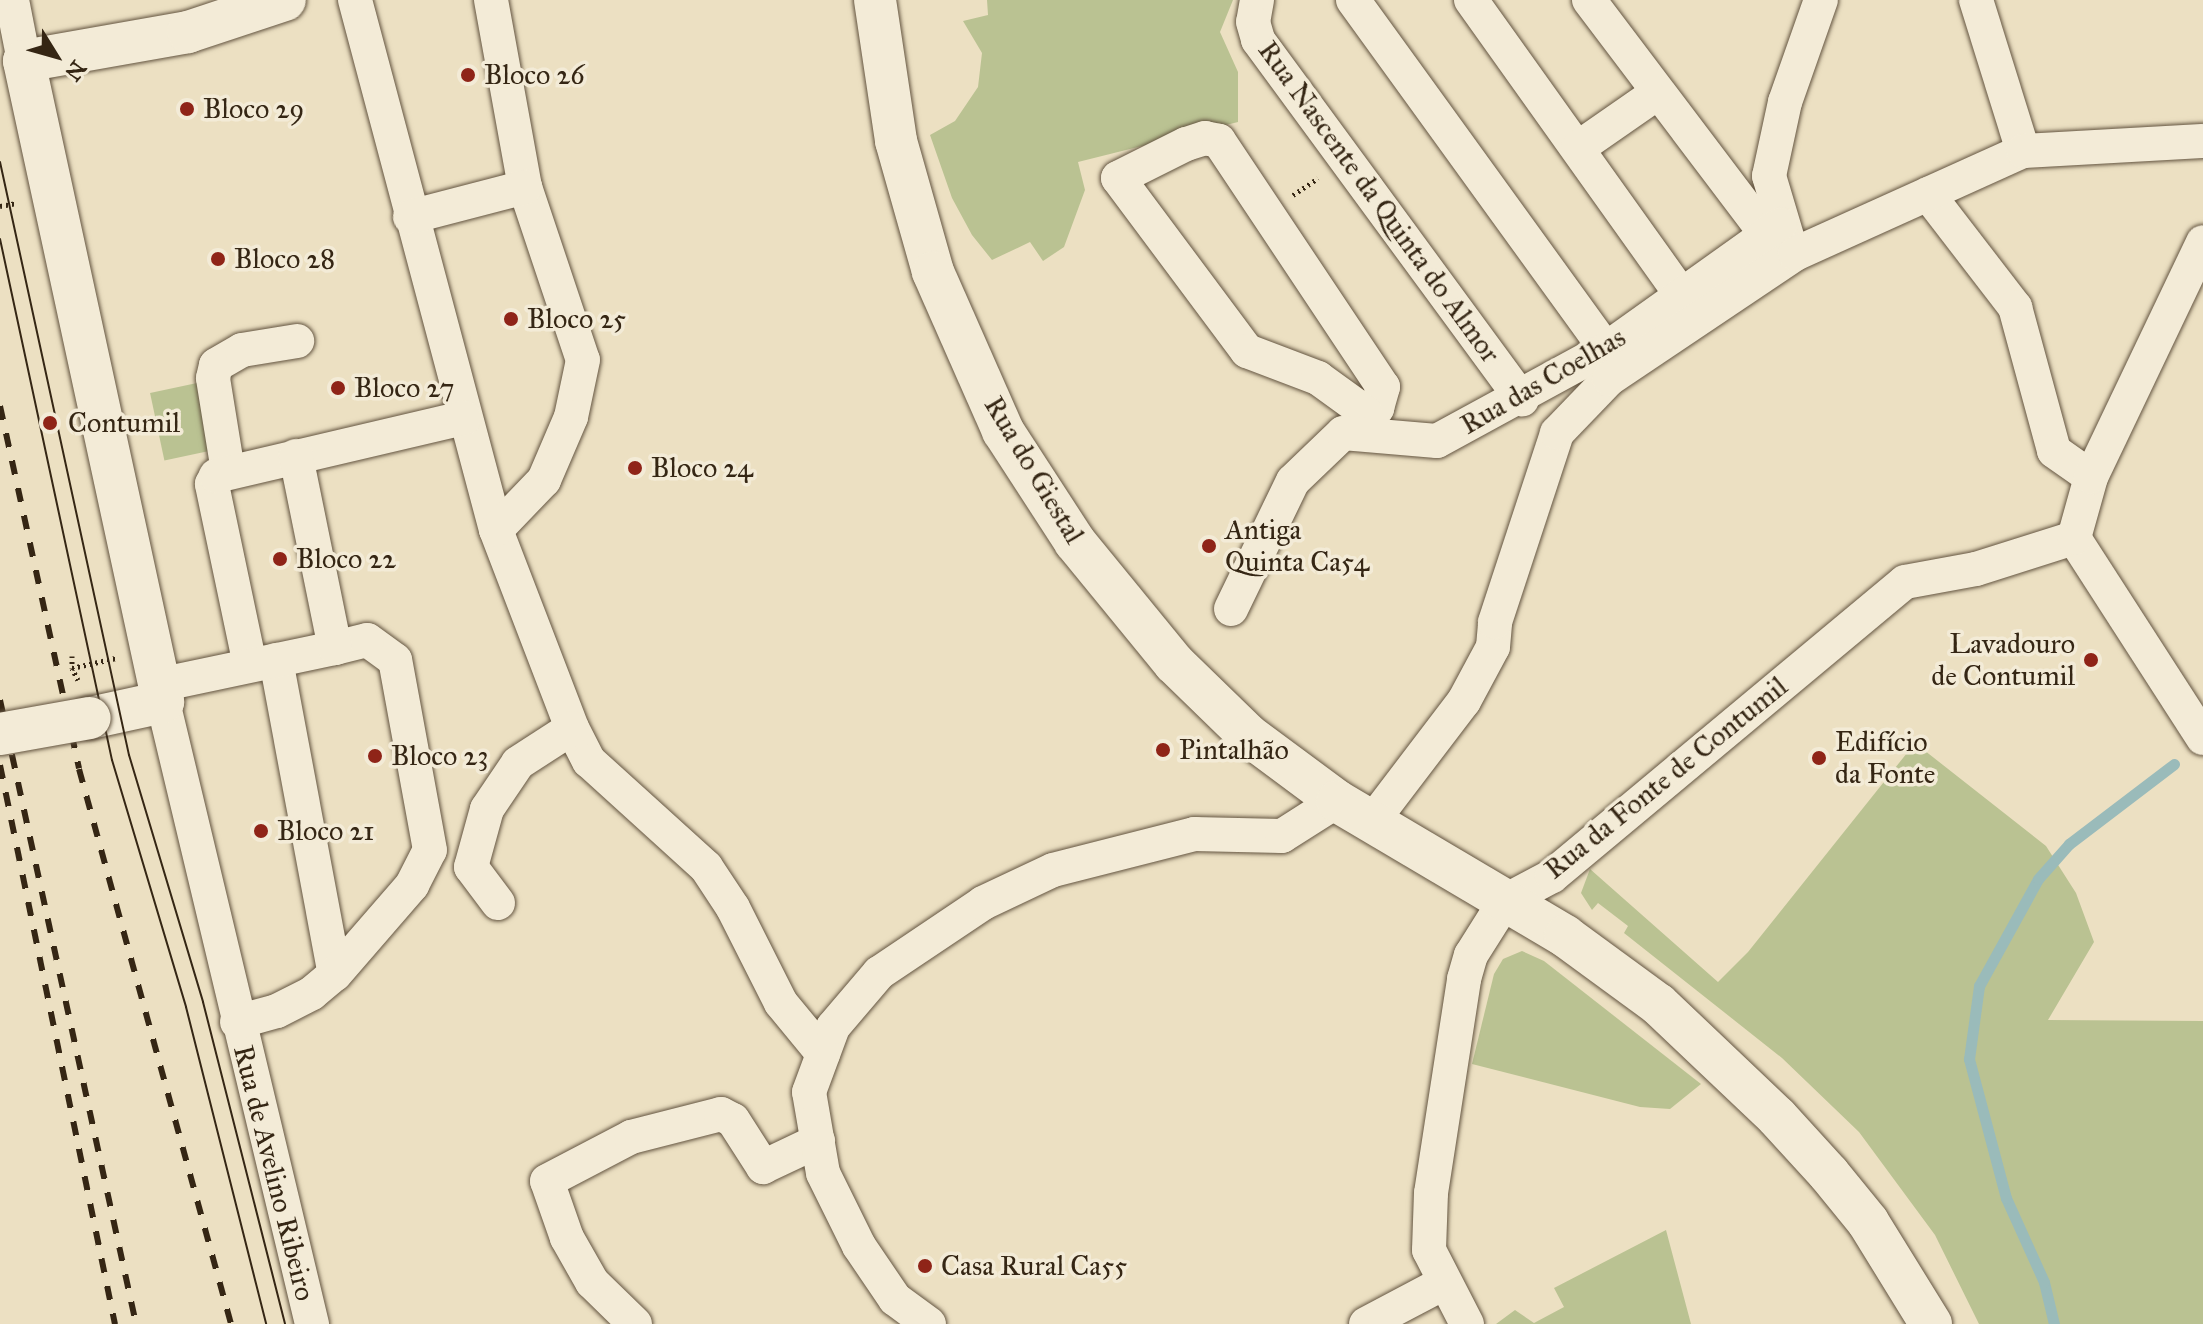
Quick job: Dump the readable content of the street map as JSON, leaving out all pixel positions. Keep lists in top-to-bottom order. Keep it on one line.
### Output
{"streets":{"street":["Rua Nascente da Quinta do Almor","Rua das Coelhas","Rua do Giestal","Rua da Fonte de Contumil","Rua de Avelino Ribeiro"]},"crossings":[["Rua Nascente da Quinta do Almor","Rua das Coelhas"]],"places":["Bloco 26","Bloco 29","Bloco 28","Bloco 25","Bloco 27","Contumil","Bloco 24","Antiga Quinta Ca54","Bloco 22","Lavadouro de Contumil","Pintalhão","Bloco 23","Edifício da Fonte","Bloco 21","Casa Rural Ca55"],"north":"bottom right"}
